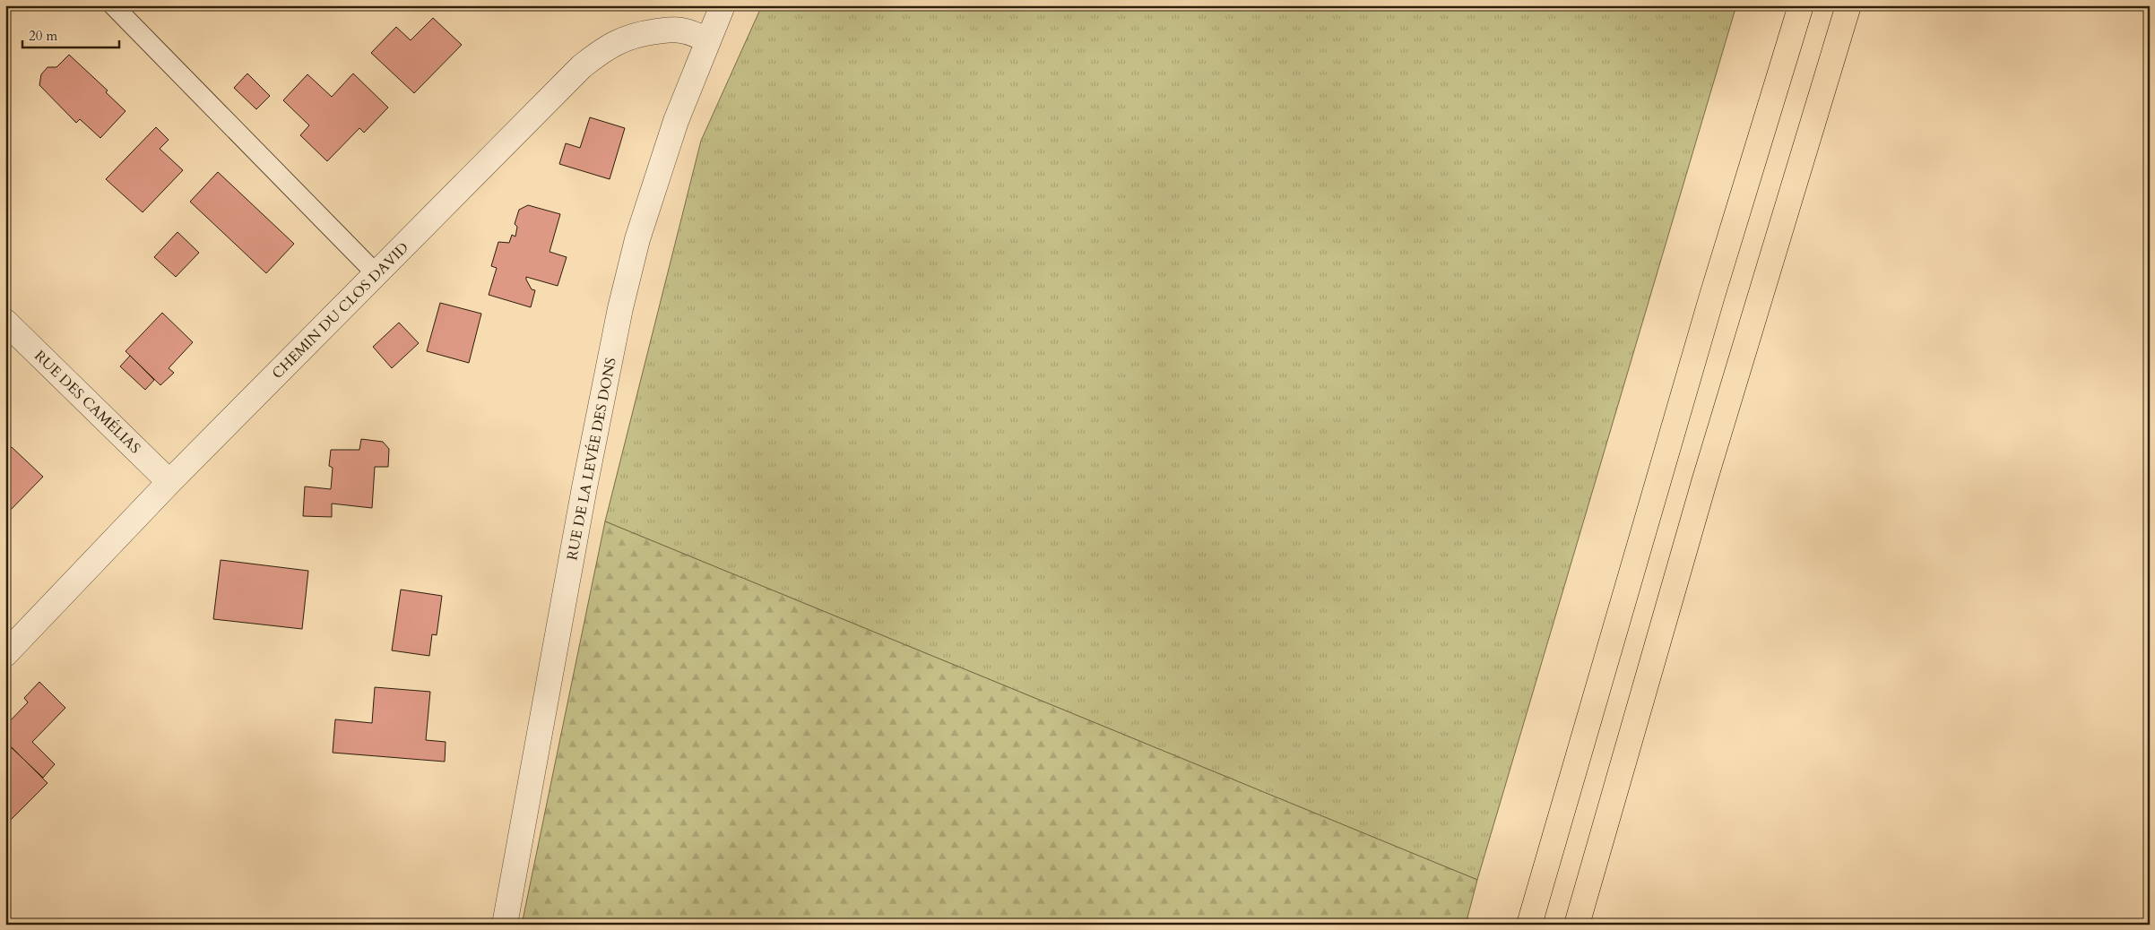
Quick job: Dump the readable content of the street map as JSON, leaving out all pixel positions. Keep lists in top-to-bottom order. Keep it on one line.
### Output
{"streets":{"street":["CHEMIN DU CLOS DAVID","RUE DES CAMÉLIAS","RUE DE LA LEVÉE DES DONS"]},"crossings":[["CHEMIN DU CLOS DAVID","RUE DES CAMÉLIAS"],["CHEMIN DU CLOS DAVID","RUE DE LA LEVÉE DES DONS"]],"scale_bar":"20 m"}
